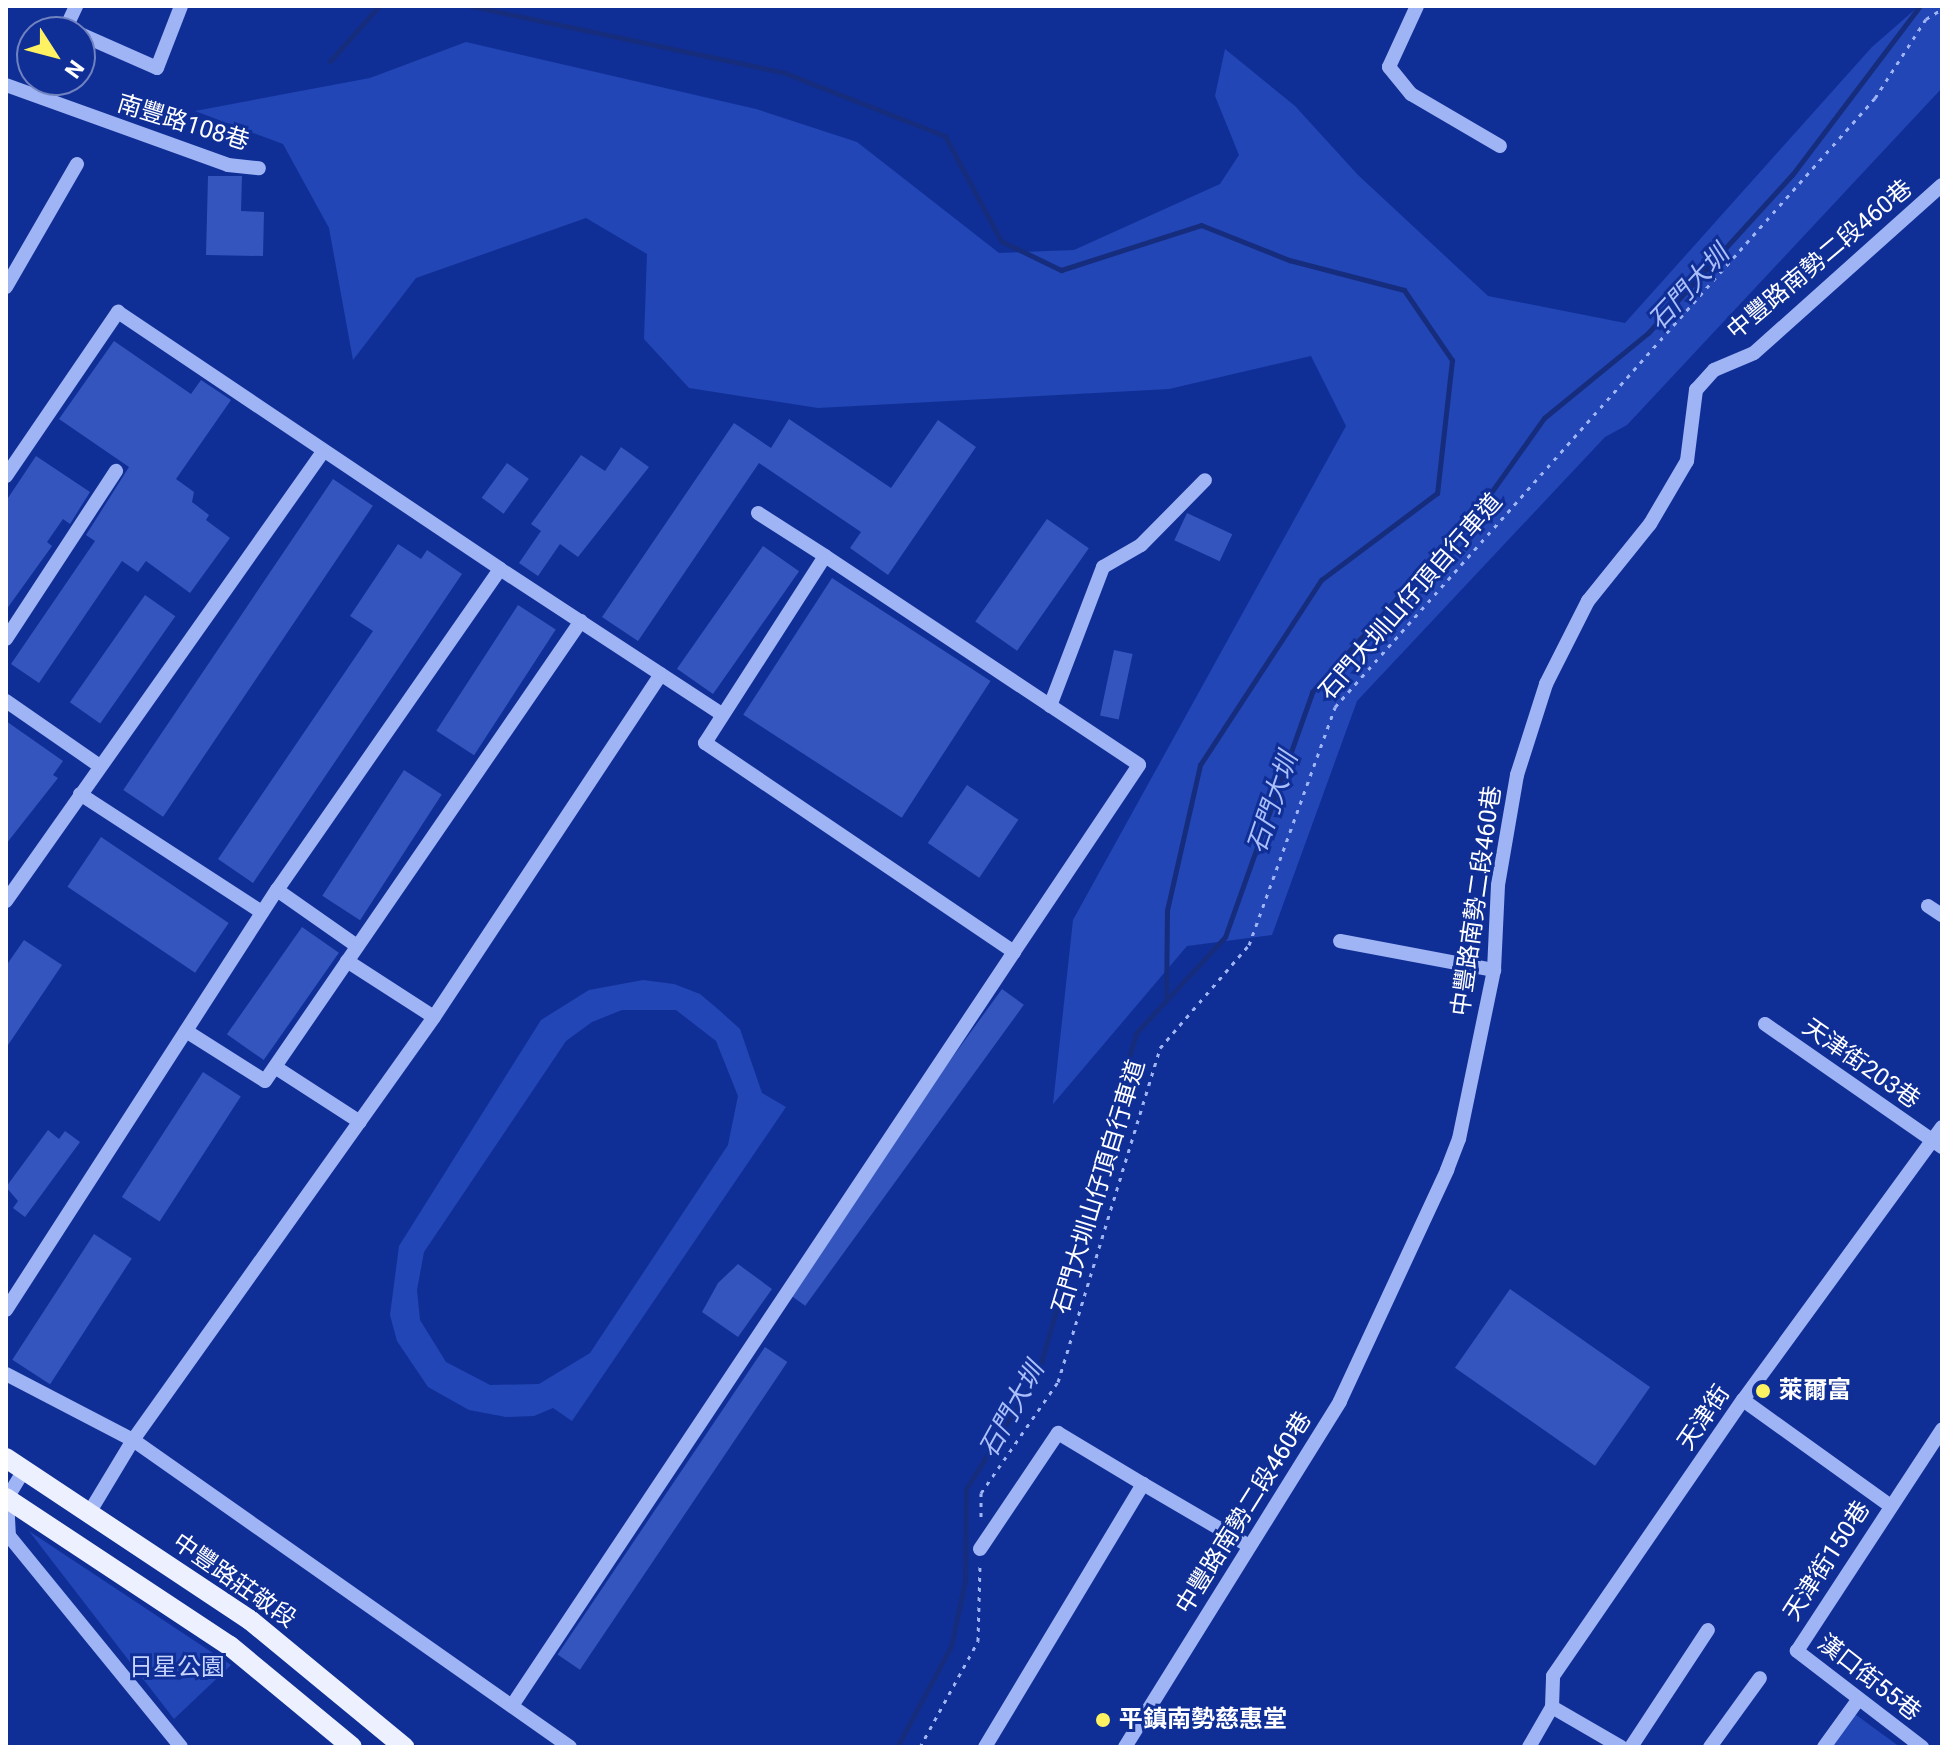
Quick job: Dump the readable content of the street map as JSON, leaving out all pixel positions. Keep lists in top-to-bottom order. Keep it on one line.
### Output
{"streets":{"main road":["中豐路莊敬段"],"street":["南豐路108巷","中豐路南勢二段460巷","天津街203巷","天津街","天津街150巷","漢口街55巷"],"path":["石門大圳山仔頂自行車道"]},"crossings":[["天津街203巷","天津街"],["天津街","天津街150巷"],["天津街150巷","漢口街55巷"]],"water":["石門大圳"],"parks":["日星公園"],"places":["萊爾富","平鎮南勢慈惠堂"],"north":"bottom right"}
